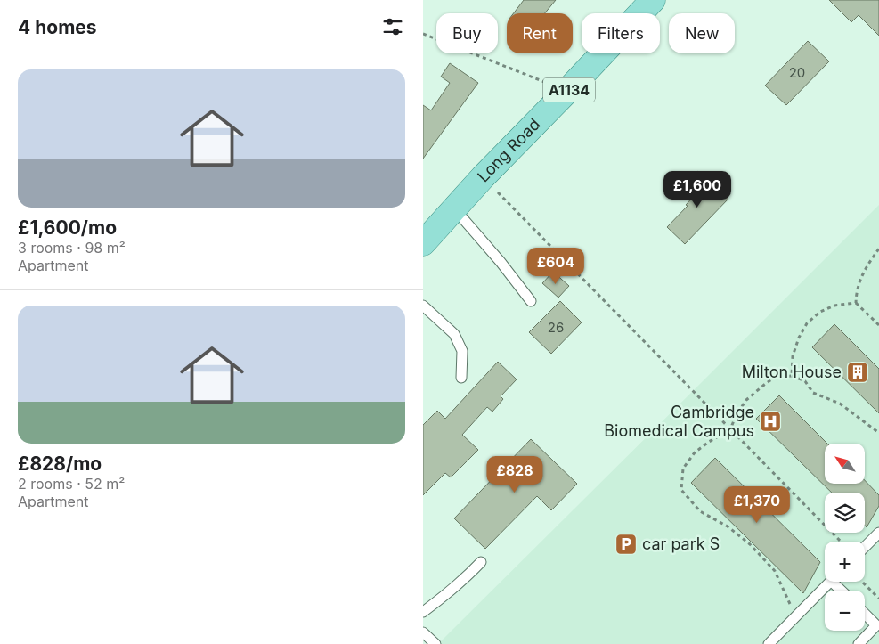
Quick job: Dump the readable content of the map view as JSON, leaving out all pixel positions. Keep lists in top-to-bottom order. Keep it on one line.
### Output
{"streets":{"main road":["A1134","Long Road"]},"places":{"building":["Milton House"],"hospital":["Cambridge Biomedical Campus"],"parking":["car park S"]},"house_numbers":["20","26"],"north":"top left","page":{"heading":"4 homes","chip":["Buy","Rent","Filters","New"],"list":[{"name":"£1,600/mo","note":"3 rooms · 98 m² · Apartment"},{"name":"£828/mo","note":"2 rooms · 52 m² · Apartment"}],"price":["£1,600","£604","£828","£1,370"],"map_buttons":["+","−"]}}
